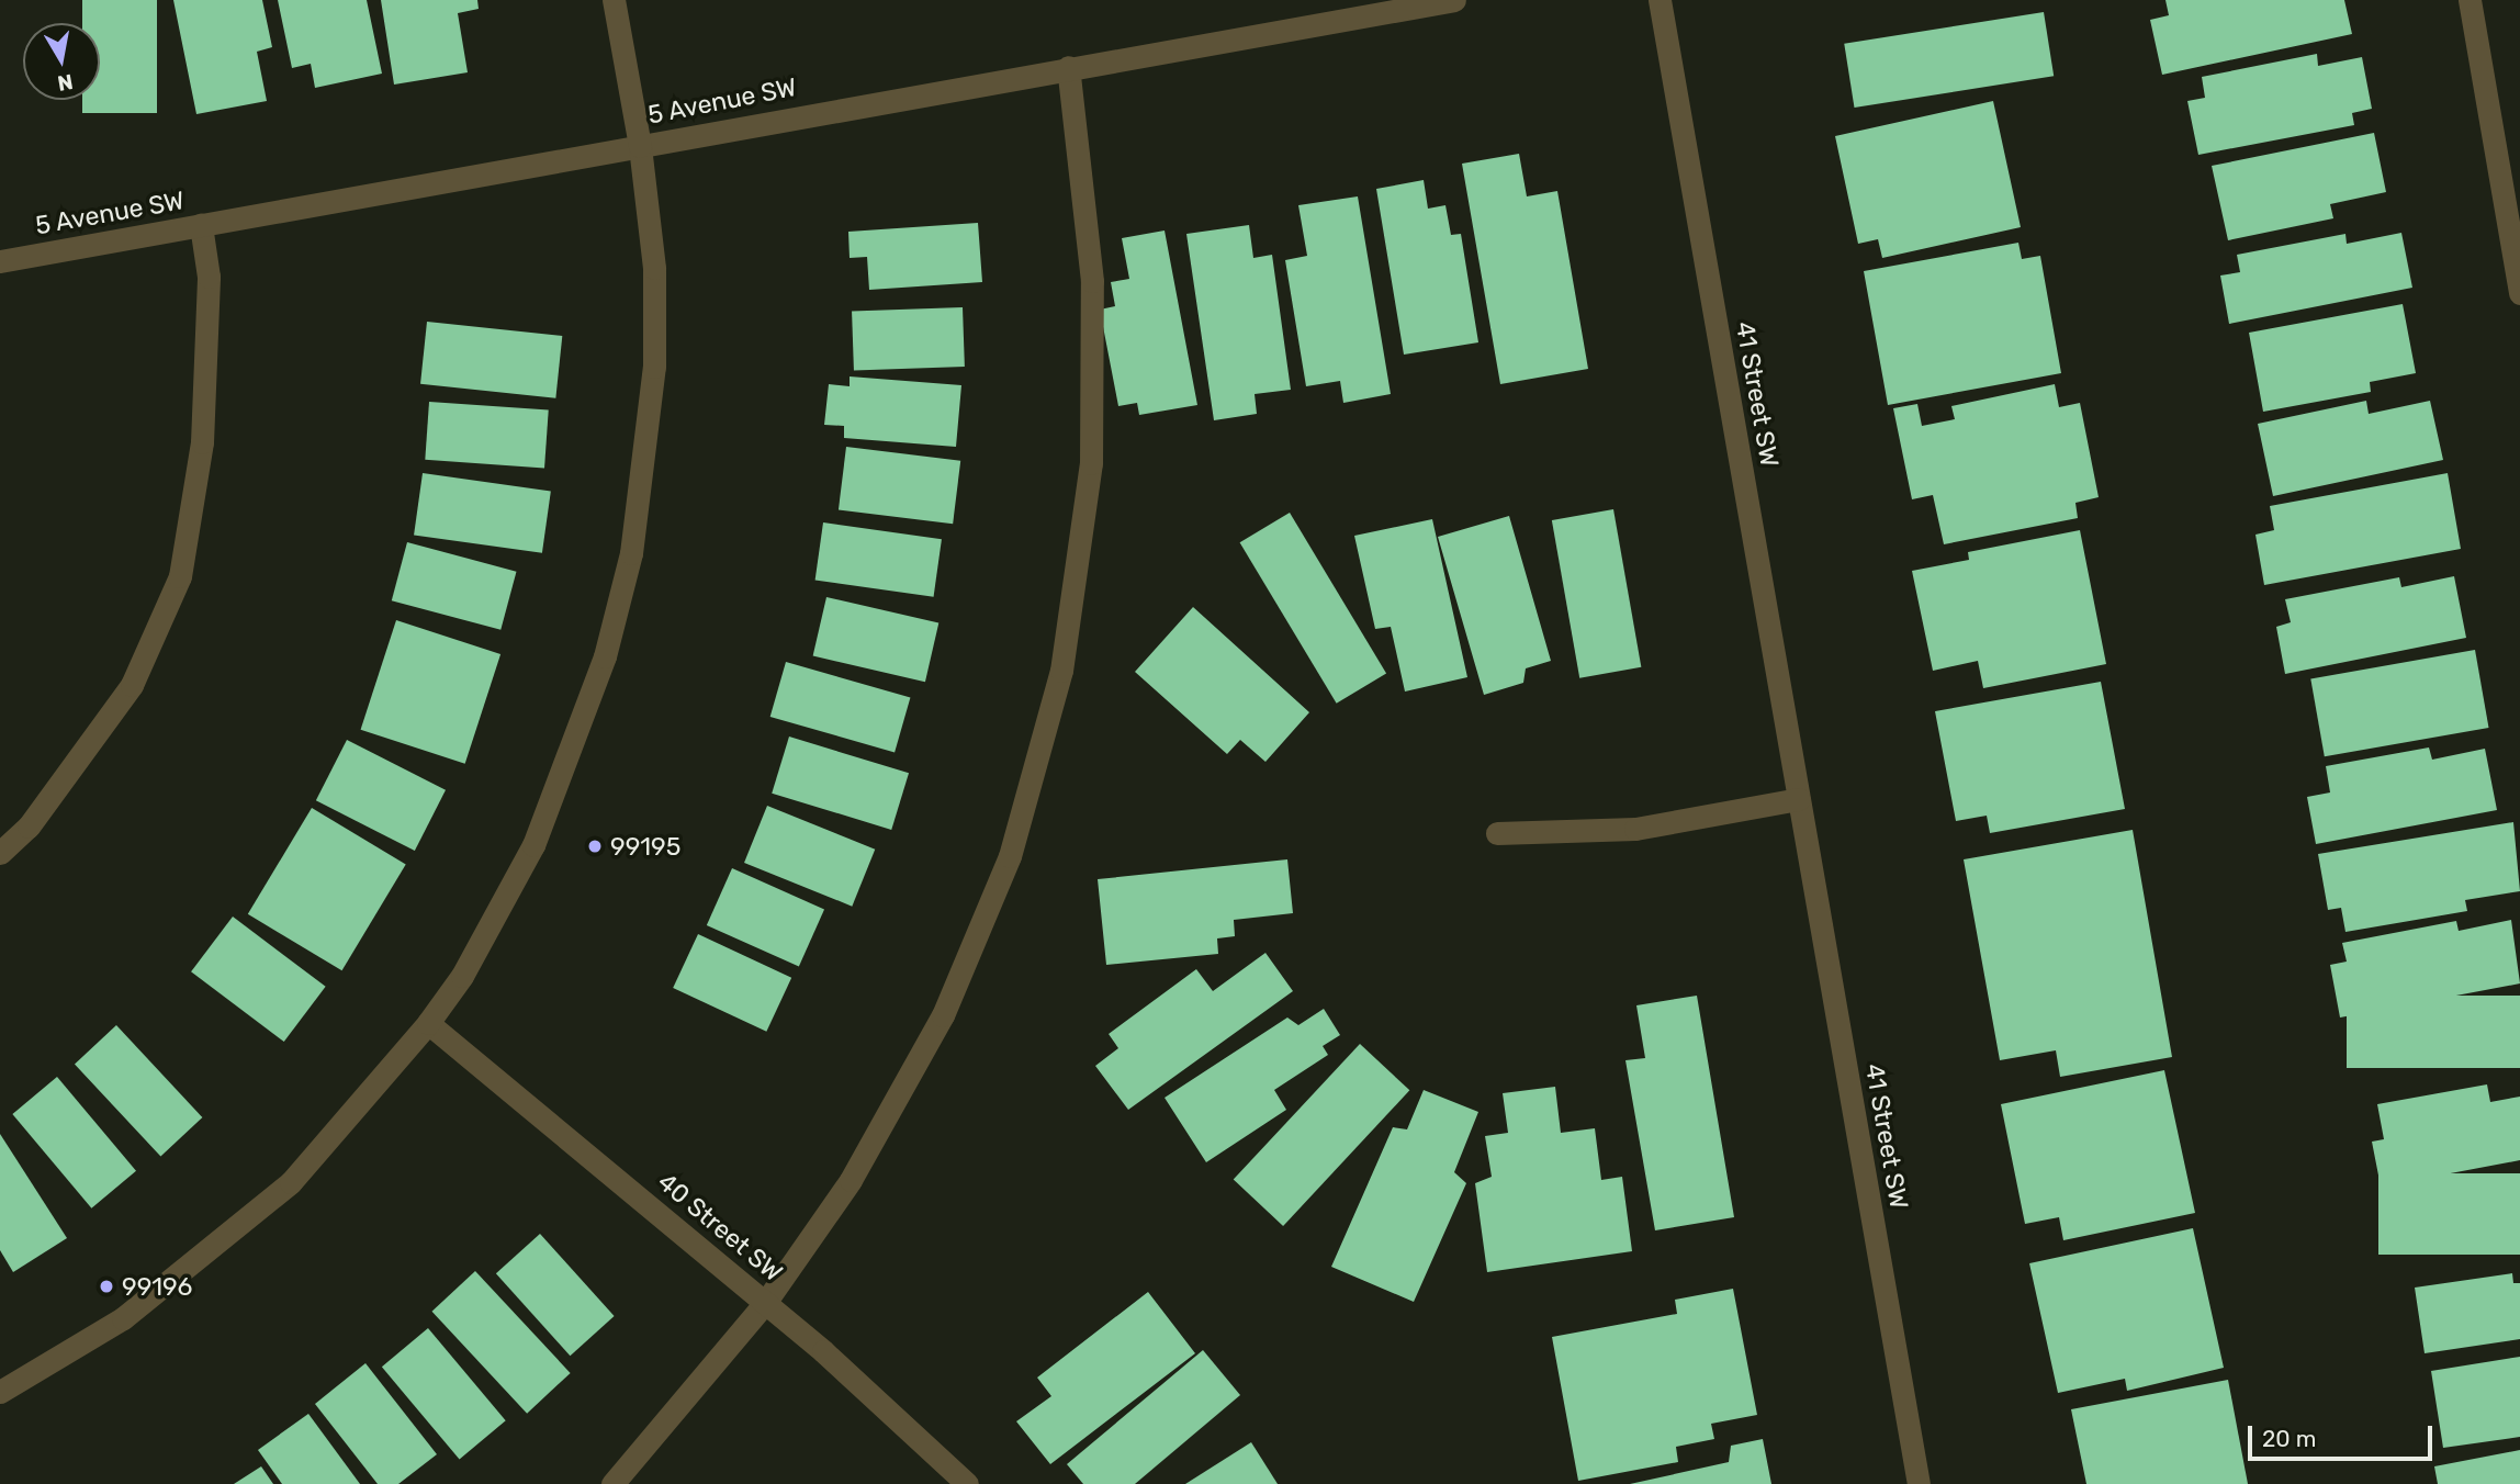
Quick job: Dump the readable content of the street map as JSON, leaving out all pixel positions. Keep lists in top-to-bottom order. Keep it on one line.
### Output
{"streets":{"street":["5 Avenue SW","41 Street SW","40 Street SW"]},"places":["99195","99196"],"scale_bar":"20 m","north":"bottom"}
